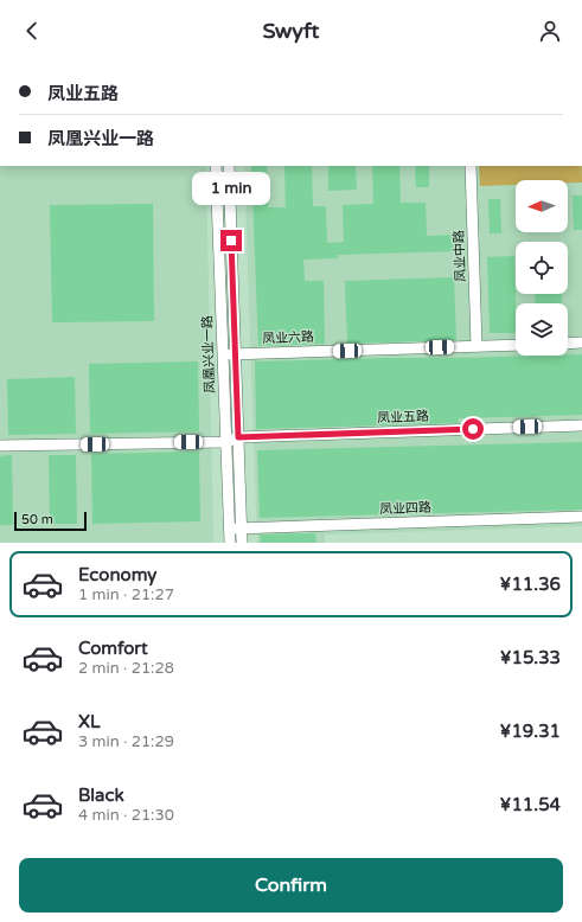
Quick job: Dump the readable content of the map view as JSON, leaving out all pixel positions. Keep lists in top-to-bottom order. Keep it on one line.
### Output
{"streets":{"street":["凤业中路","凤业六路","凤凰兴业一路","凤业五路","凤业四路"]},"crossings":[["凤业中路","凤业六路"],["凤业六路","凤凰兴业一路"],["凤凰兴业一路","凤业五路"],["凤凰兴业一路","凤业四路"]],"scale_bar":"50 m","north":"left","page":{"header":"Swyft","banner":["凤业五路","凤凰兴业一路"],"bubble":"1 min","scale":"50 m","list":[{"name":"Economy","note":"1 min · 21:27","value":"¥11.36"},{"name":"Comfort","note":"2 min · 21:28","value":"¥15.33"},{"name":"XL","note":"3 min · 21:29","value":"¥19.31"},{"name":"Black","note":"4 min · 21:30","value":"¥11.54"}],"buttons":"Confirm"}}
